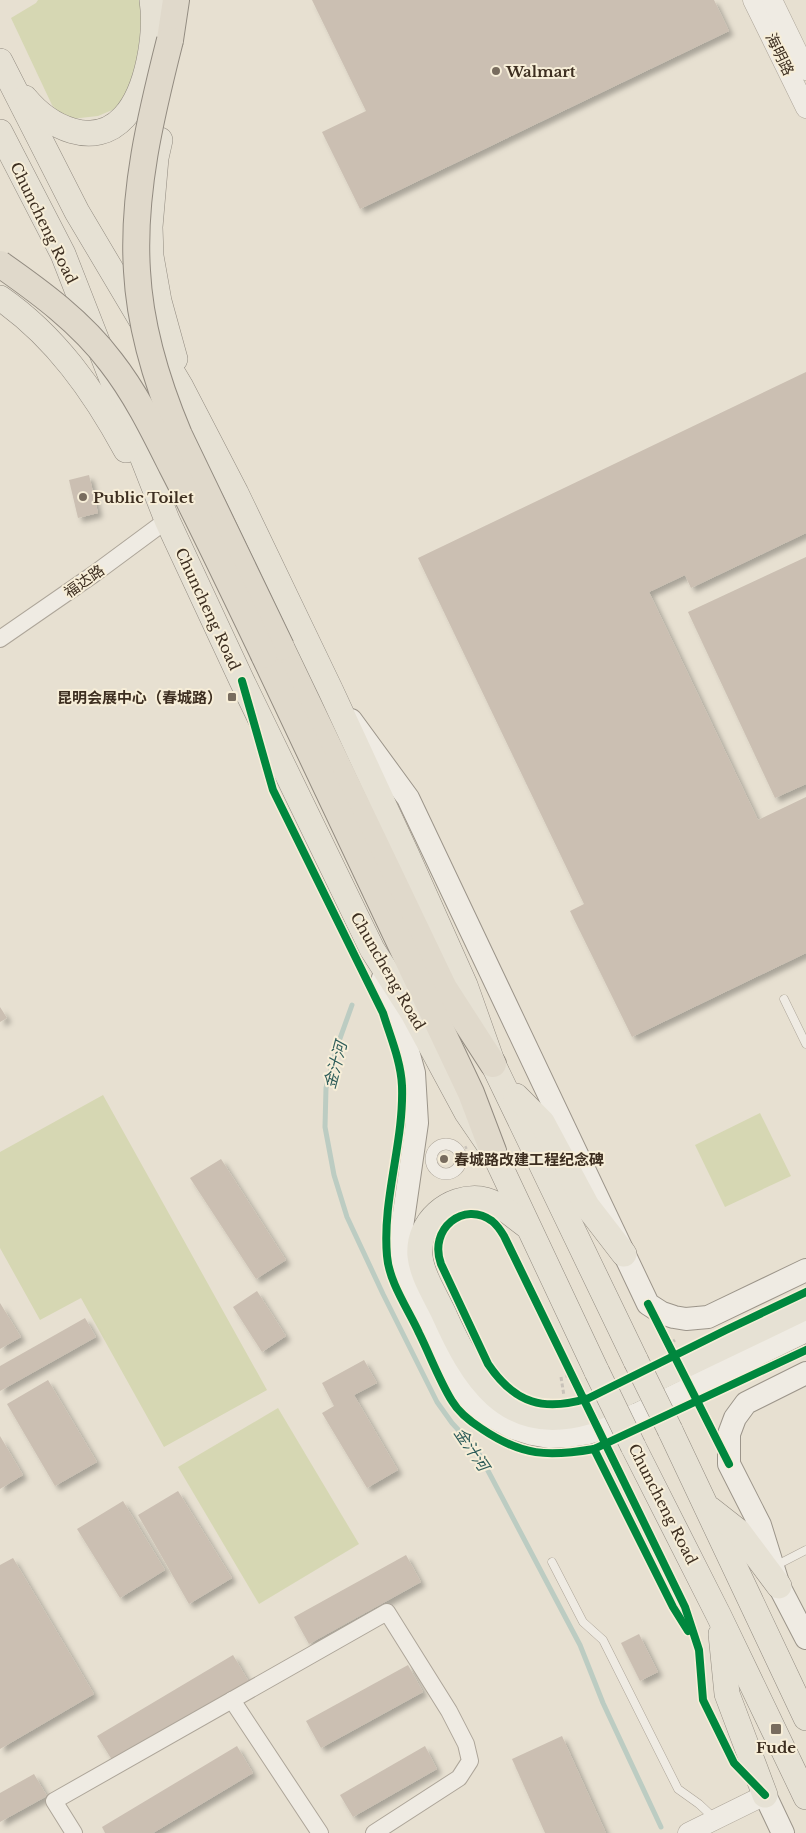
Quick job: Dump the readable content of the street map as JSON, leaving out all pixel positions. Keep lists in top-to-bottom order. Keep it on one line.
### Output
{"streets":{"main road":["Chuncheng Road"],"street":["海明路","福达路"]},"crossings":[["Chuncheng Road","福达路"]],"water":["金汁河"],"places":{"other":["Walmart","Public Toilet","春城路改建工程纪念碑"],"transit":["昆明会展中心（春城路）","Fude"]}}
